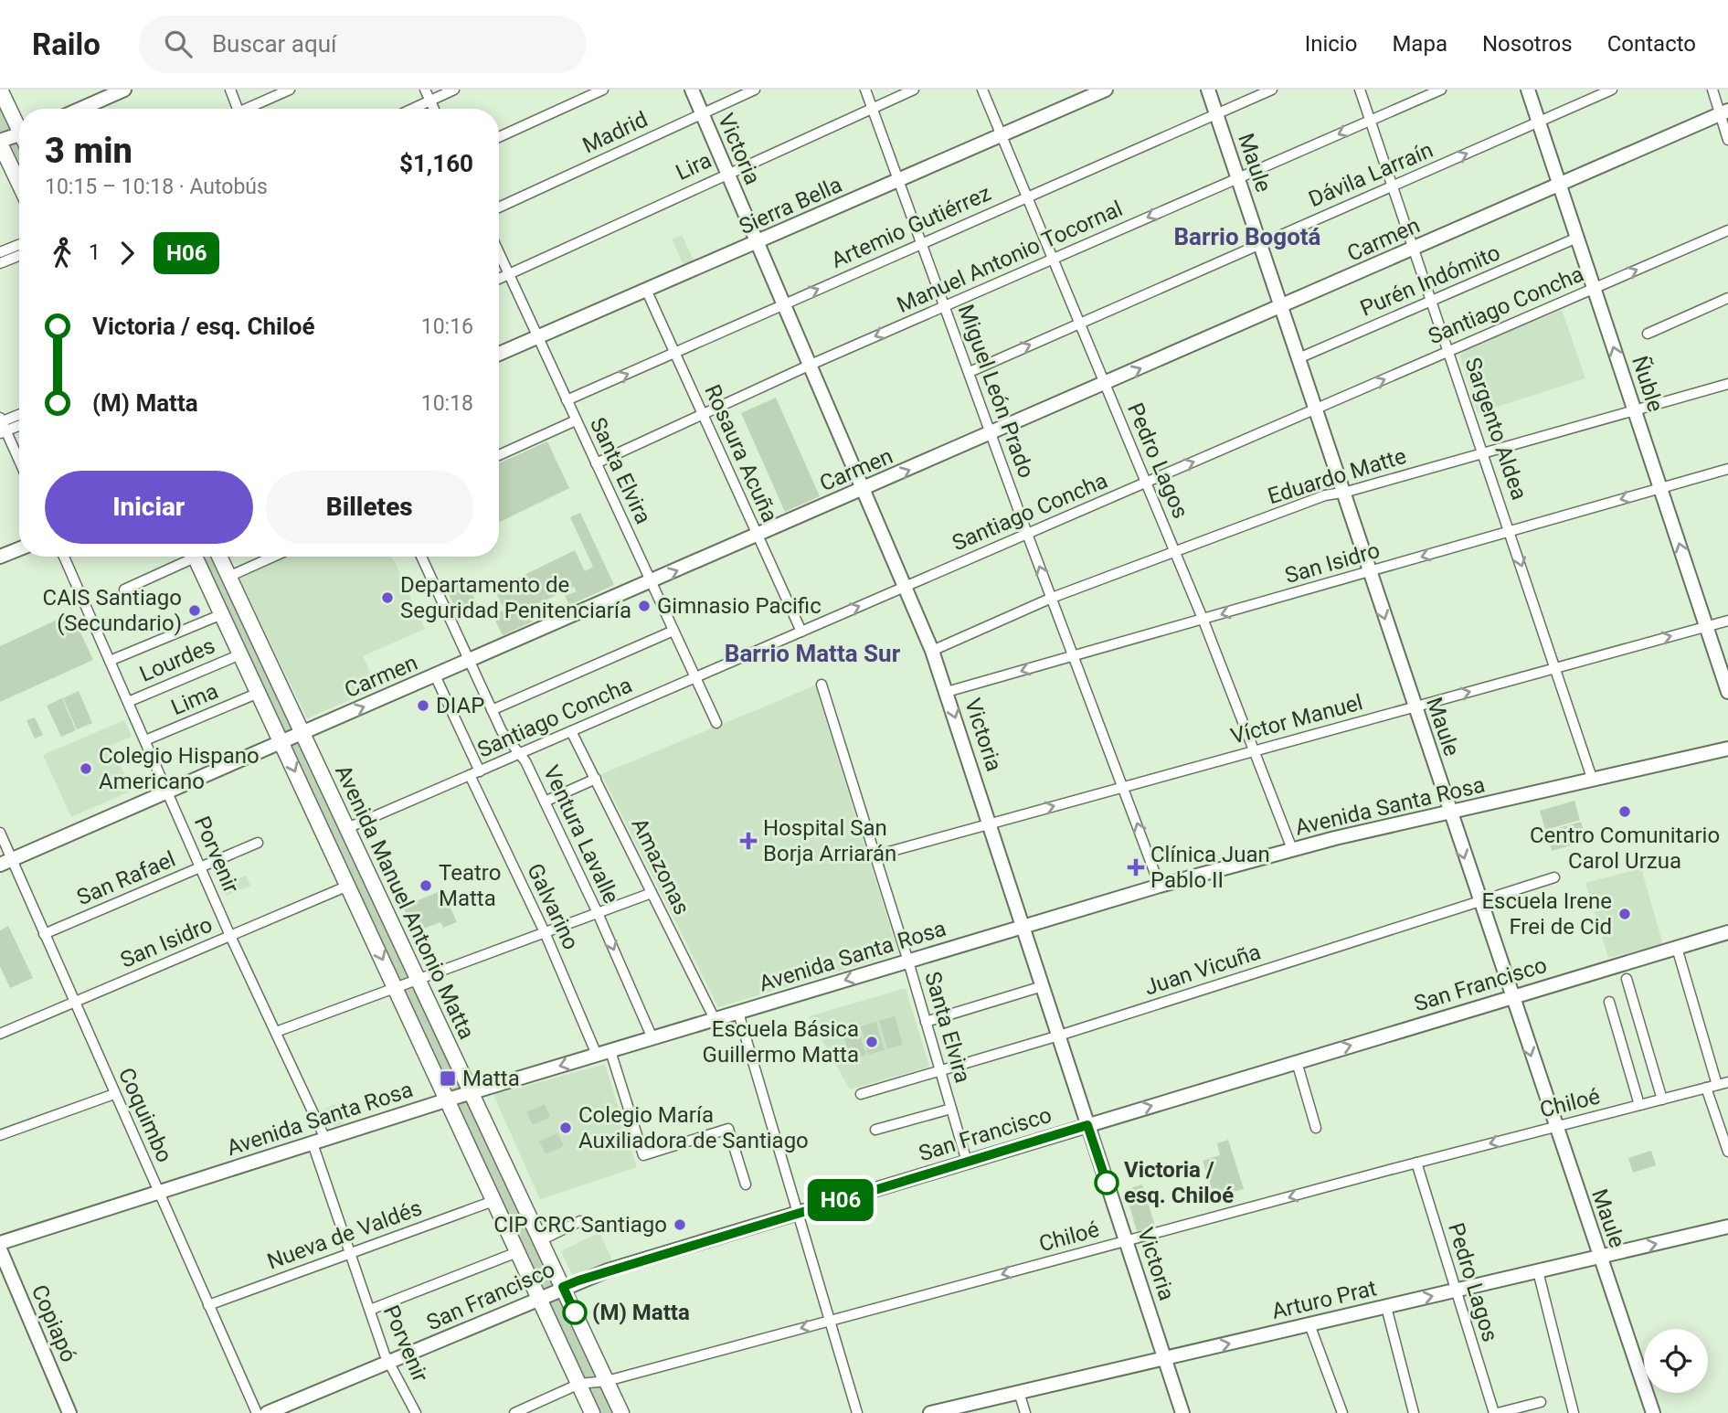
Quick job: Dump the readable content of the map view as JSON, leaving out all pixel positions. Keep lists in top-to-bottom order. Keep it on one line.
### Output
{"streets":{"main road":["Victoria","Maule","Sierra Bella","Carmen","Ñuble","Avenida Santa Rosa","Avenida Manuel Antonio Matta","San Francisco","Arturo Prat","Copiapó"],"street":["Madrid","Lira","Dávila Larraín","Artemio Gutiérrez","Manuel Antonio Tocornal","Purén Indómito","Santiago Concha","Miguel León Prado","Sargento Aldea","Rosaura Acuña","Pedro Lagos","Santa Elvira","Eduardo Matte","San Isidro","Lourdes","Lima","Víctor Manuel","Ventura Lavalle","Porvenir","Amazonas","San Rafael","Galvarino","Juan Vicuña","Chiloé","Coquimbo","Nueva de Valdés"]},"crossings":[["Madrid","Victoria"],["Victoria","Lira"],["Victoria","Sierra Bella"],["Victoria","Artemio Gutiérrez"],["Victoria","Carmen"],["Victoria","Manuel Antonio Tocornal"],["Victoria","Santiago Concha"],["Victoria","Eduardo Matte"],["Victoria","San Isidro"],["Victoria","Víctor Manuel"],["Victoria","Avenida Santa Rosa"],["Victoria","Juan Vicuña"],["Victoria","San Francisco"],["Victoria","Chiloé"],["Victoria","Arturo Prat"],["Maule","Dávila Larraín"],["Maule","Artemio Gutiérrez"],["Maule","Carmen"],["Maule","Manuel Antonio Tocornal"],["Maule","Purén Indómito"],["Maule","Santiago Concha"],["Maule","Eduardo Matte"],["Maule","San Isidro"],["Maule","Víctor Manuel"],["Maule","Avenida Santa Rosa"],["Maule","Juan Vicuña"],["Maule","San Francisco"],["Maule","Chiloé"],["Maule","Arturo Prat"],["Lira","Miguel León Prado"],["Lira","Santa Elvira"],["Dávila Larraín","Ñuble"],["Dávila Larraín","Miguel León Prado"],["Dávila Larraín","Sargento Aldea"],["Dávila Larraín","Pedro Lagos"],["Sierra Bella","Miguel León Prado"],["Sierra Bella","Rosaura Acuña"],["Sierra Bella","Pedro Lagos"],["Sierra Bella","Santa Elvira"],["Artemio Gutiérrez","Miguel León Prado"],["Artemio Gutiérrez","Rosaura Acuña"],["Artemio Gutiérrez","Pedro Lagos"],["Artemio Gutiérrez","Santa Elvira"],["Carmen","Ñuble"],["Carmen","Miguel León Prado"],["Carmen","Sargento Aldea"],["Carmen","Rosaura Acuña"],["Carmen","Pedro Lagos"],["Carmen","Santa Elvira"],["Carmen","Ventura Lavalle"],["Carmen","Porvenir"],["Carmen","Avenida Manuel Antonio Matta"],["Carmen","Galvarino"],["Carmen","Coquimbo"],["Manuel Antonio Tocornal","Miguel León Prado"],["Manuel Antonio Tocornal","Sargento Aldea"],["Manuel Antonio Tocornal","Rosaura Acuña"],["Manuel Antonio Tocornal","Pedro Lagos"],["Manuel Antonio Tocornal","Santa Elvira"],["Purén Indómito","Ñuble"],["Purén Indómito","Sargento Aldea"],["Santiago Concha","Ñuble"],["Santiago Concha","Miguel León Prado"],["Santiago Concha","Sargento Aldea"],["Santiago Concha","Rosaura Acuña"],["Santiago Concha","Pedro Lagos"],["Santiago Concha","Santa Elvira"],["Santiago Concha","Ventura Lavalle"],["Santiago Concha","Amazonas"],["Santiago Concha","Avenida Manuel Antonio Matta"],["Santiago Concha","Galvarino"],["Ñuble","Eduardo Matte"],["Ñuble","San Isidro"],["Ñuble","Víctor Manuel"],["Miguel León Prado","Eduardo Matte"],["Miguel León Prado","San Isidro"],["Miguel León Prado","Víctor Manuel"],["Miguel León Prado","Avenida Santa Rosa"],["Sargento Aldea","Eduardo Matte"],["Sargento Aldea","San Isidro"],["Sargento Aldea","Víctor Manuel"],["Sargento Aldea","Avenida Santa Rosa"],["Pedro Lagos","Eduardo Matte"],["Pedro Lagos","San Isidro"],["Pedro Lagos","Víctor Manuel"],["Pedro Lagos","Avenida Santa Rosa"],["Pedro Lagos","Chiloé"],["Pedro Lagos","Arturo Prat"],["Santa Elvira","Víctor Manuel"],["Santa Elvira","Avenida Santa Rosa"],["Santa Elvira","Juan Vicuña"],["Santa Elvira","San Francisco"],["San Isidro","Porvenir"],["San Isidro","Avenida Manuel Antonio Matta"],["San Isidro","Coquimbo"],["Lourdes","Porvenir"],["Lourdes","Avenida Manuel Antonio Matta"],["Lima","Porvenir"],["Lima","Avenida Manuel Antonio Matta"],["Avenida Santa Rosa","Ventura Lavalle"],["Avenida Santa Rosa","Porvenir"],["Avenida Santa Rosa","Amazonas"],["Avenida Santa Rosa","Avenida Manuel Antonio Matta"],["Avenida Santa Rosa","Galvarino"],["Avenida Santa Rosa","Coquimbo"],["Porvenir","San Rafael"],["Porvenir","San Francisco"],["Porvenir","Nueva de Valdés"],["San Rafael","Coquimbo"],["Avenida Manuel Antonio Matta","San Francisco"],["Avenida Manuel Antonio Matta","Chiloé"],["Avenida Manuel Antonio Matta","Nueva de Valdés"],["Coquimbo","Nueva de Valdés"]],"one_way":["Dávila Larraín","Manuel Antonio Tocornal","Santiago Concha","Ñuble","San Isidro","Víctor Manuel","Chiloé","Arturo Prat"],"districts":["Barrio Bogotá","Barrio Matta Sur"],"places":{"other":["Departamento de Seguridad Penitenciaría","Gimnasio Pacific","CAIS Santiago (Secundario)","DIAP","Colegio Hispano Americano","Centro Comunitario Carol Urzua","Teatro Matta","Escuela Irene Frei de Cid","Escuela Básica Guillermo Matta","Colegio María Auxiliadora de Santiago","Victoria / esq. Chiloé","CIP CRC Santiago","(M) Matta"],"health":["Hospital San Borja Arriarán","Clínica Juan Pablo II"],"transit":["Matta"]},"lines":["bus line H06"],"page":{"header":"Railo","search":"Buscar aquí","nav":["Inicio","Mapa","Nosotros","Contacto"],"on_map":"H06","heading":["3 min","10:15 – 10:18 · Autobús","$1,160"],"legs":["1","H06"],"list":[{"name":"Victoria / esq. Chiloé","value":"10:16"},{"name":"(M) Matta","value":"10:18"}],"buttons":["Iniciar","Billetes"]}}
